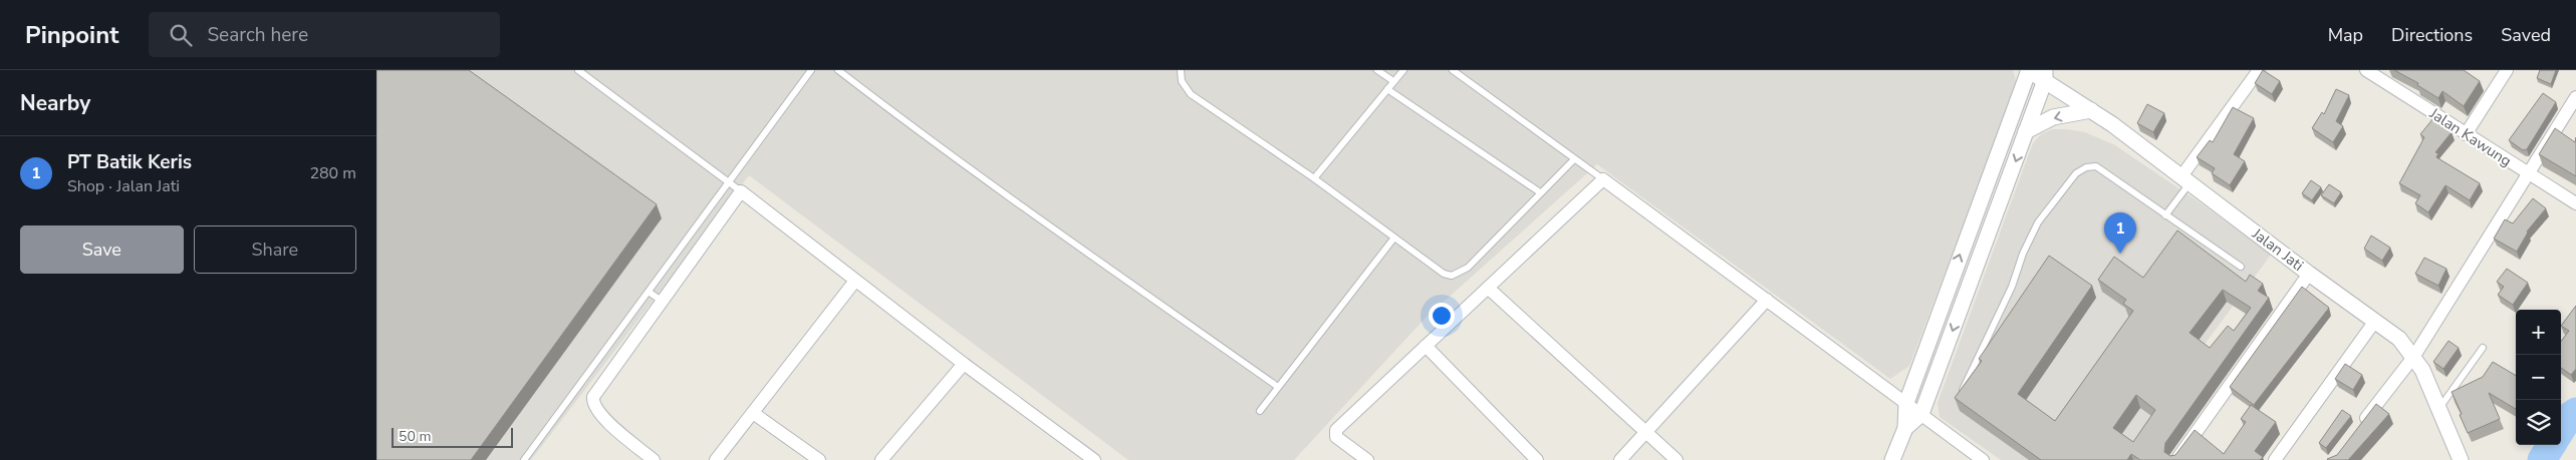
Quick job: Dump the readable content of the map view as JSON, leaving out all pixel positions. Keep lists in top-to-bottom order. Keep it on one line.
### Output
{"streets":{"street":["Jalan Kawung","Jalan Jati"]},"scale_bar":"50 m","page":{"header":"Pinpoint","search":"Search here","nav":["Map","Directions","Saved"],"heading":"Nearby","list":[{"mark":"1","name":"PT Batik Keris","note":"Shop · Jalan Jati","value":"280 m"}],"buttons":["Save","Share"],"pins":"1","map_buttons":["+","−"],"scale":"50 m"}}
